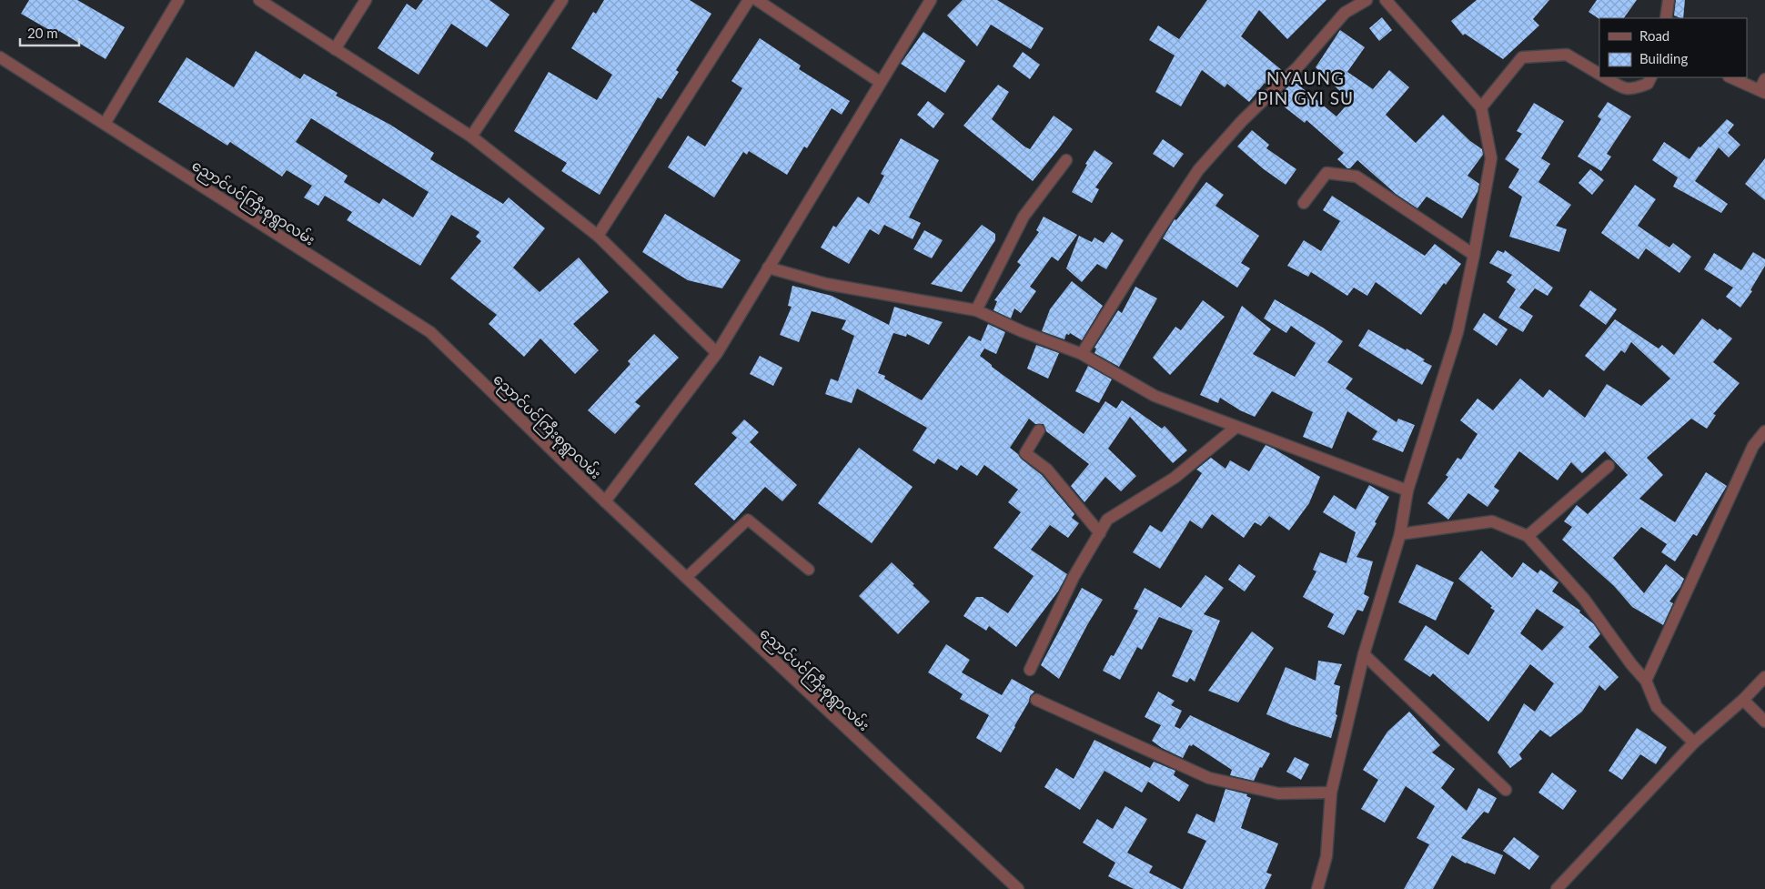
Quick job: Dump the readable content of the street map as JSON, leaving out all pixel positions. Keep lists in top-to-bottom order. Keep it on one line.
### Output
{"streets":{"street":["ညောင်ပင်ကြီးစုရွာလမ်း"]},"districts":["NYAUNG PIN GYI SU"],"legend":["Road","Building"],"scale_bar":"20 m"}
